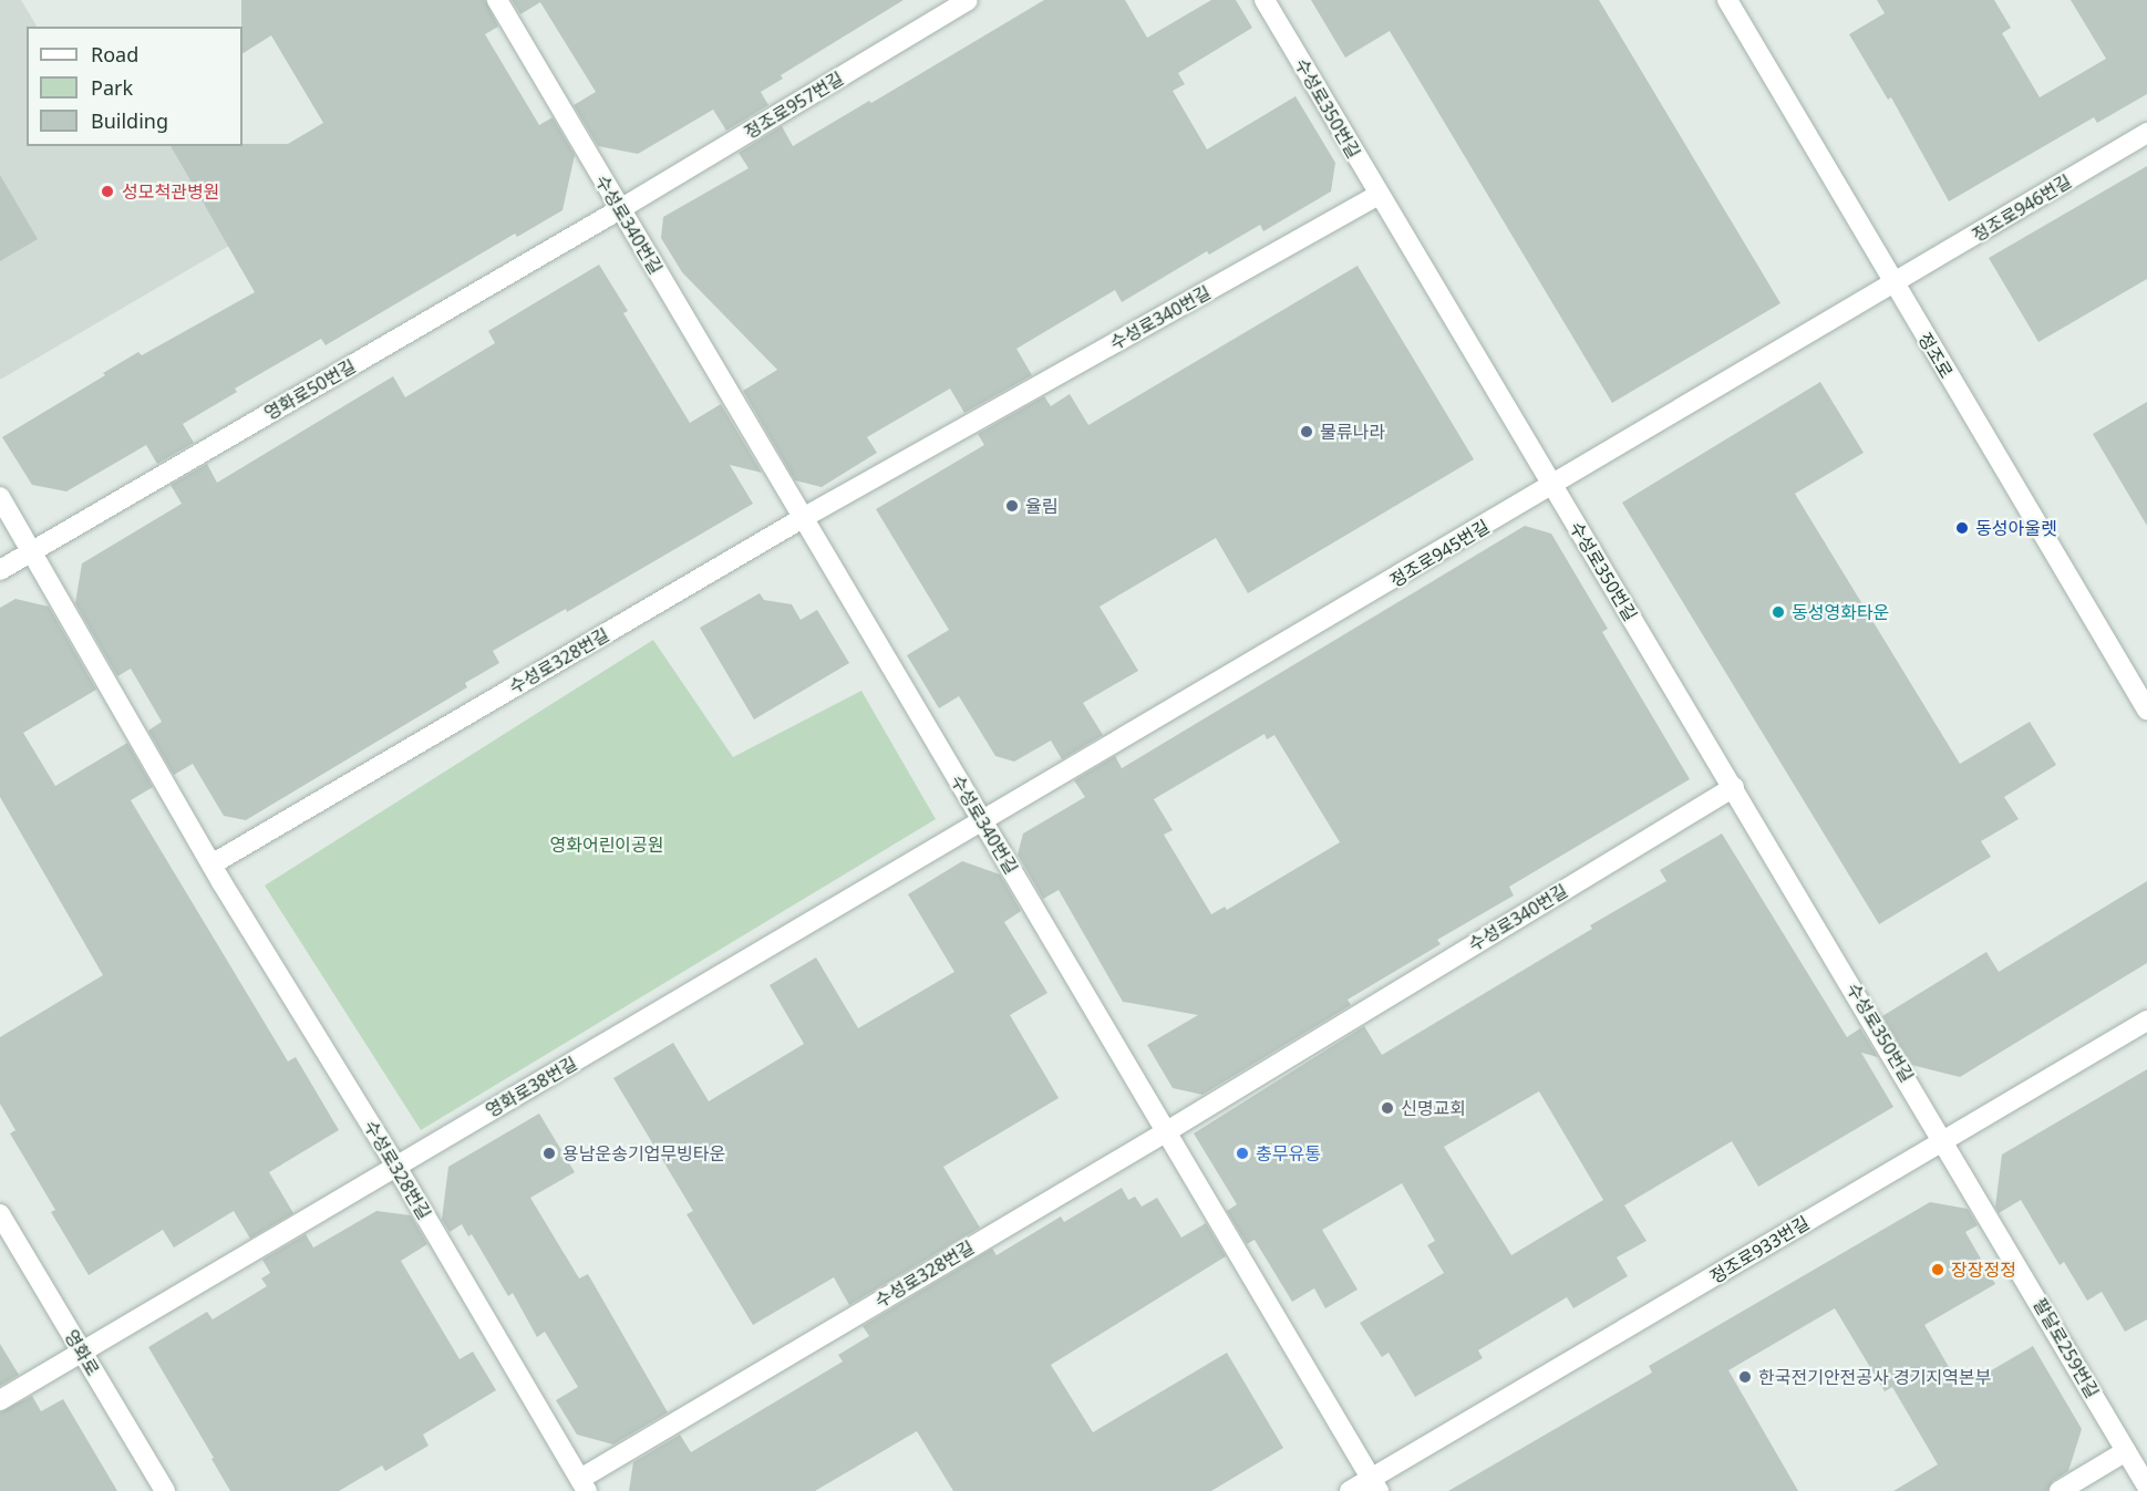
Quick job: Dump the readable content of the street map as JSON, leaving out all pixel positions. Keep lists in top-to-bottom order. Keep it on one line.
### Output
{"streets":{"street":["정조로957번길","수성로350번길","정조로946번길","수성로340번길","정조로","영화로50번길","정조로945번길","수성로328번길","영화로38번길","정조로933번길","팔달로259번길","영화로"]},"crossings":[["정조로957번길","수성로340번길"],["정조로957번길","영화로50번길"],["수성로350번길","수성로340번길"],["수성로350번길","정조로945번길"],["수성로350번길","정조로933번길"],["수성로350번길","팔달로259번길"],["정조로946번길","정조로"],["정조로946번길","정조로945번길"],["수성로340번길","영화로50번길"],["수성로340번길","정조로945번길"],["수성로340번길","수성로328번길"],["수성로340번길","영화로38번길"],["수성로340번길","정조로933번길"],["정조로","정조로945번길"],["영화로50번길","수성로328번길"],["정조로945번길","영화로38번길"],["수성로328번길","영화로38번길"],["영화로38번길","영화로"],["정조로933번길","팔달로259번길"]],"parks":["영화어린이공원"],"places":["성모척관병원","물류나라","율림","동성아울렛","동성영화타운","신명교회","용남운송기업무빙타운","충무유통","장장정정","한국전기안전공사 경기지역본부"],"legend":["Road","Park","Building"]}
